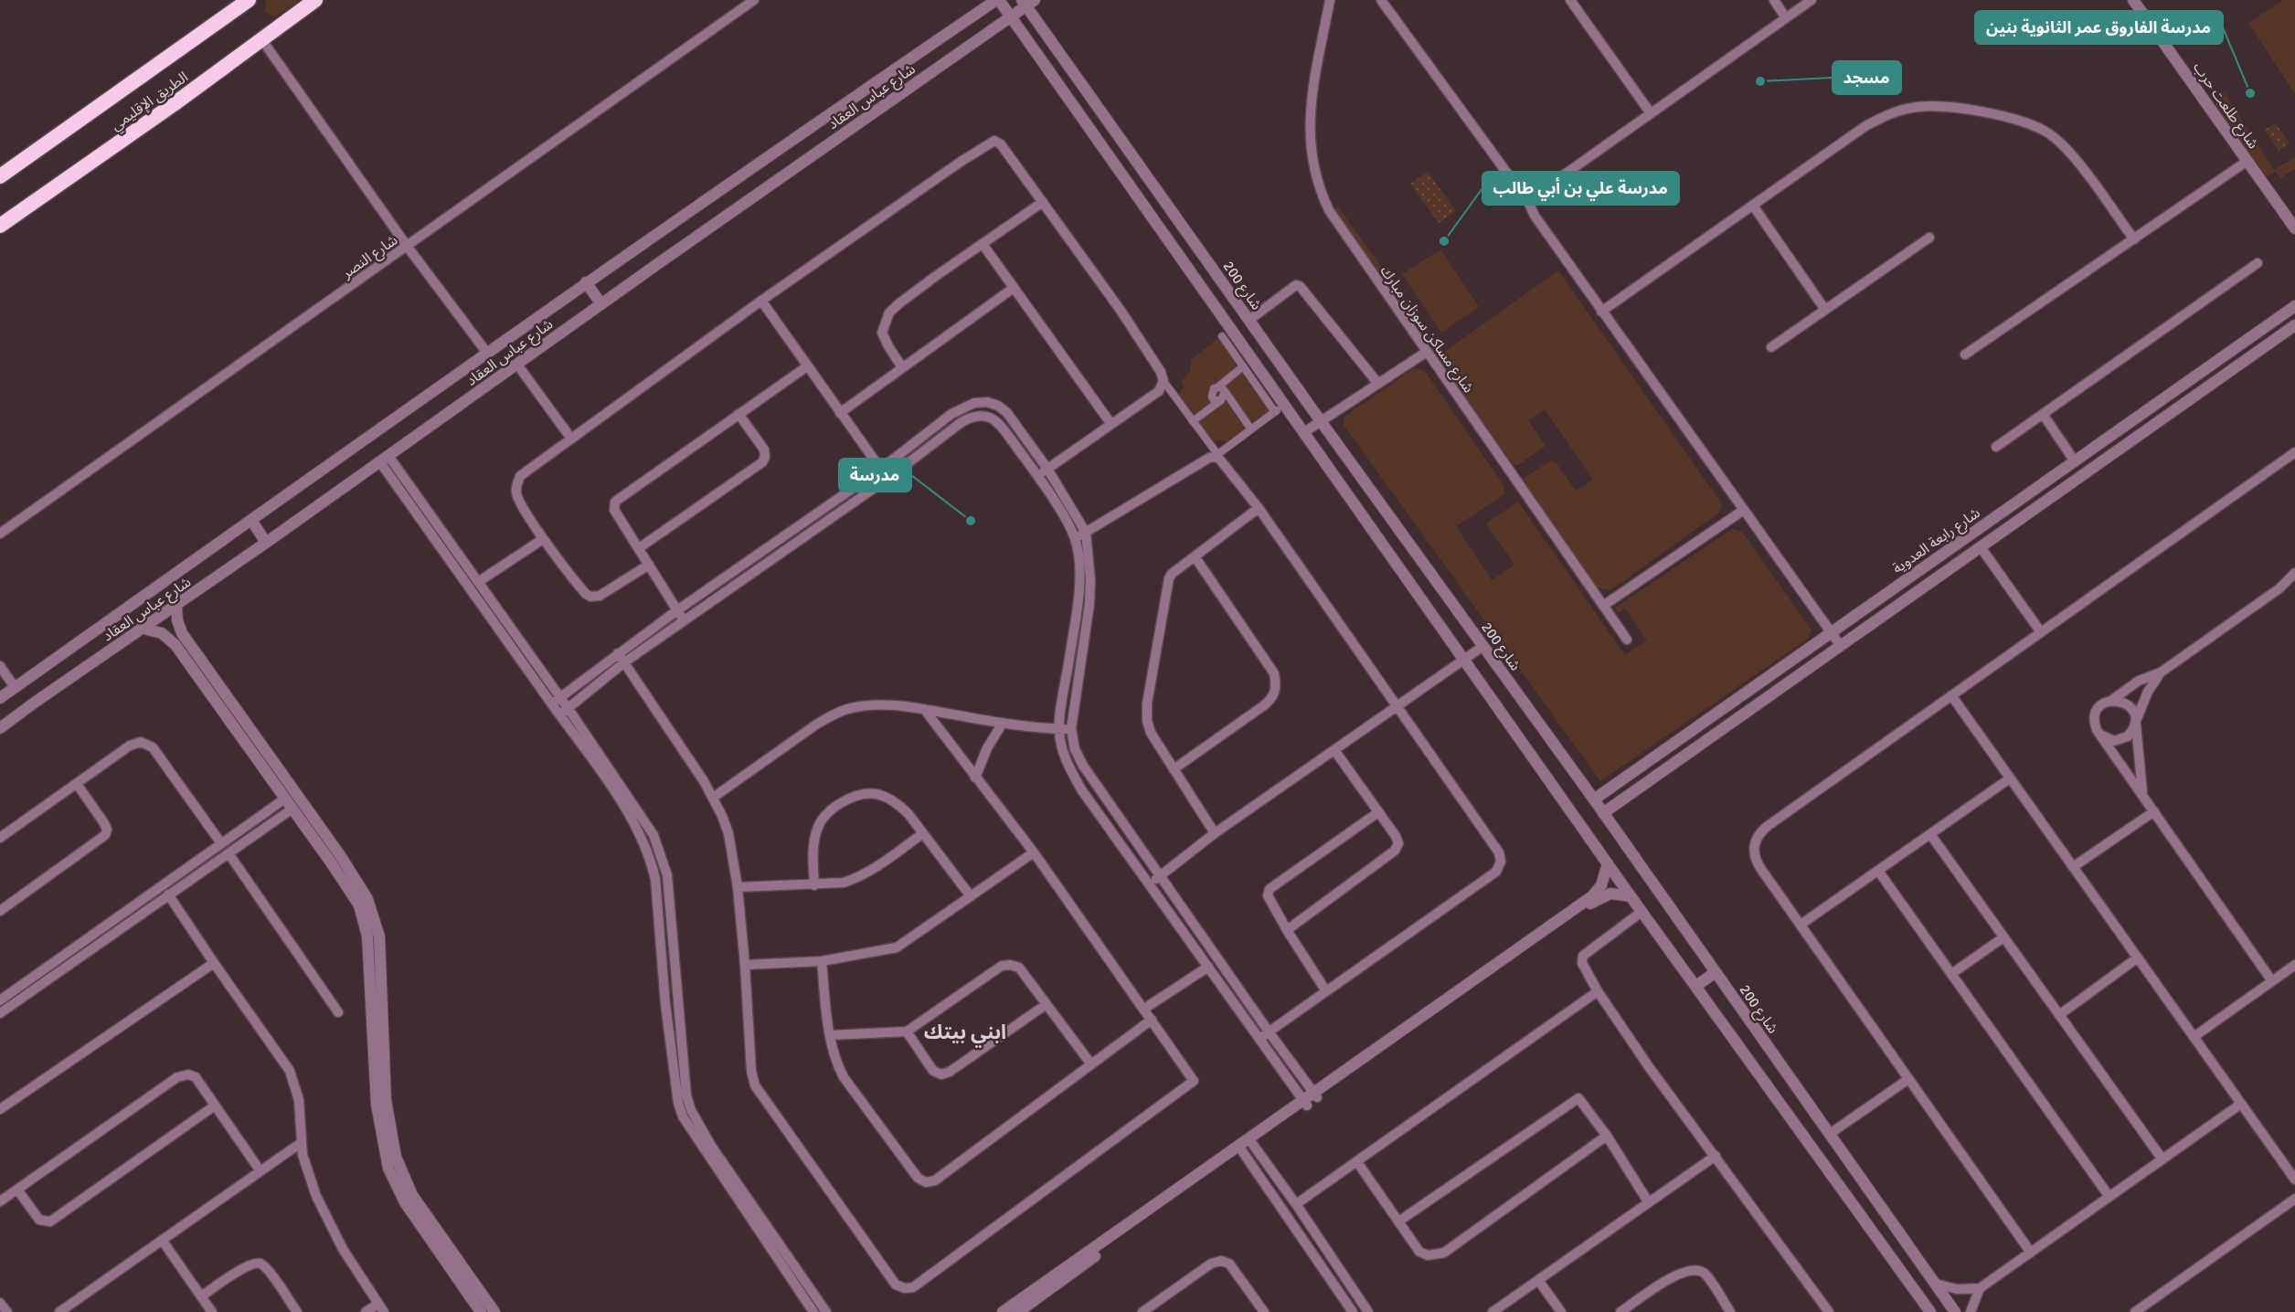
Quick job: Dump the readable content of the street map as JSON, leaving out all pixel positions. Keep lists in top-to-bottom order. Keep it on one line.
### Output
{"streets":{"highway":["الطريق الإقليمي"],"street":["شارع عباس العقاد","شارع طلعت حرب","شارع النصر","شارع 200","شارع مساكن سوزان مبارك","شارع رابعة العدوية"]},"crossings":[["شارع عباس العقاد","شارع 200"],["شارع 200","شارع رابعة العدوية"]],"districts":["ابني بيتك"],"places":["مسجد","مدرسة الفاروق عمر الثانوية بنين","مدرسة علي بن أبي طالب","مدرسة"]}
